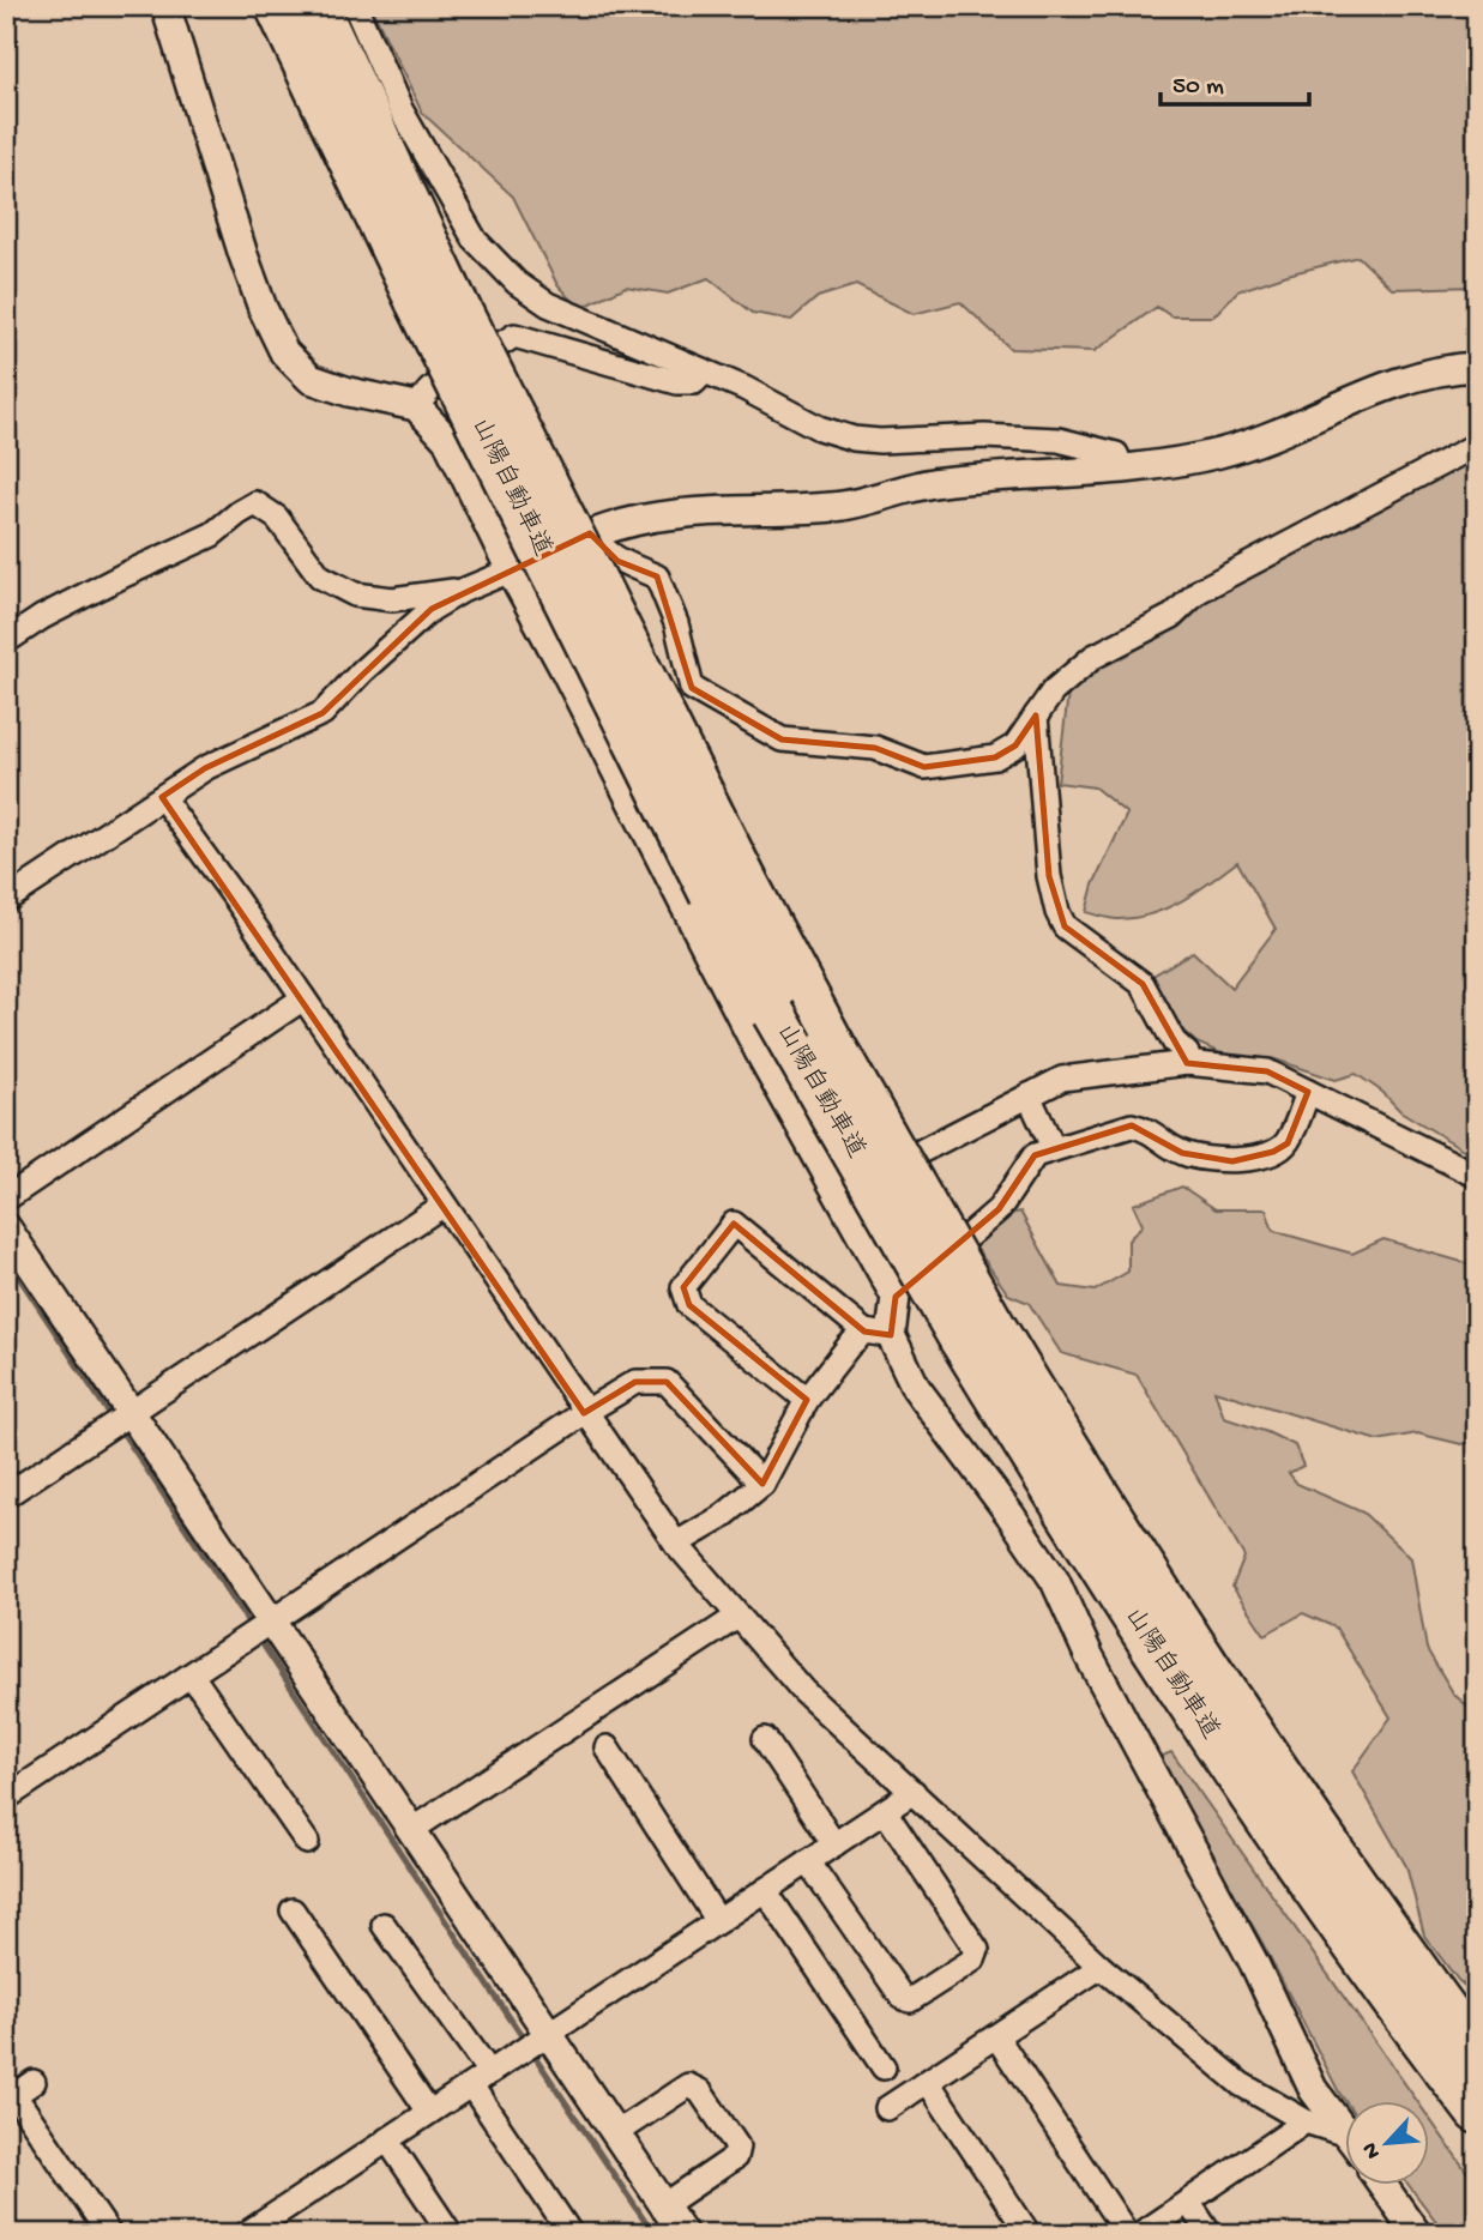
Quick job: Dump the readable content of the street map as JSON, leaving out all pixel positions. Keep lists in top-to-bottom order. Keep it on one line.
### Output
{"streets":{"highway":["山陽自動車道"]},"scale_bar":"50 m","north":"bottom left"}
